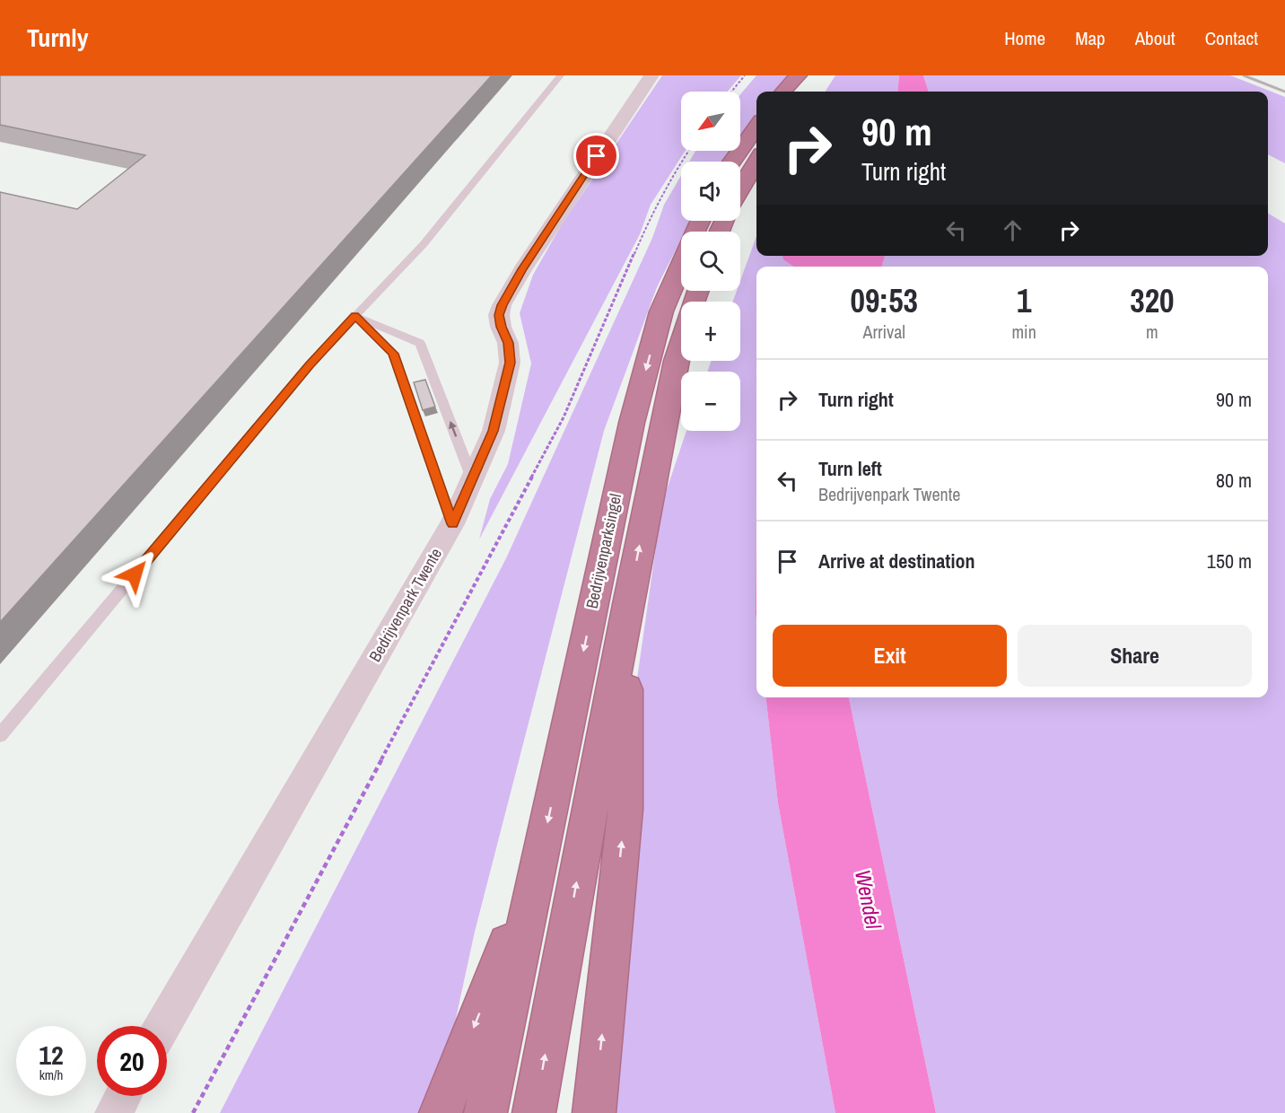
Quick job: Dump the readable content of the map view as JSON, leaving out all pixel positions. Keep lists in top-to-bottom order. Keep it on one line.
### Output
{"streets":{"highway":["Bedrijvenparksingel"],"street":["Bedrijvenpark Twente"]},"water":["Wendel"],"north":"bottom left","page":{"header":"Turnly","nav":["Home","Map","About","Contact"],"map_buttons":["+","−"],"turn":["90 m","Turn right"],"eta":["09:53","Arrival","1","min","320","m"],"list":[{"name":"Turn right","value":"90 m"},{"name":"Turn left","note":"Bedrijvenpark Twente","value":"80 m"},{"name":"Arrive at destination","value":"150 m"}],"buttons":["Exit","Share"],"speed":"12 km/h","limit":"20"}}
